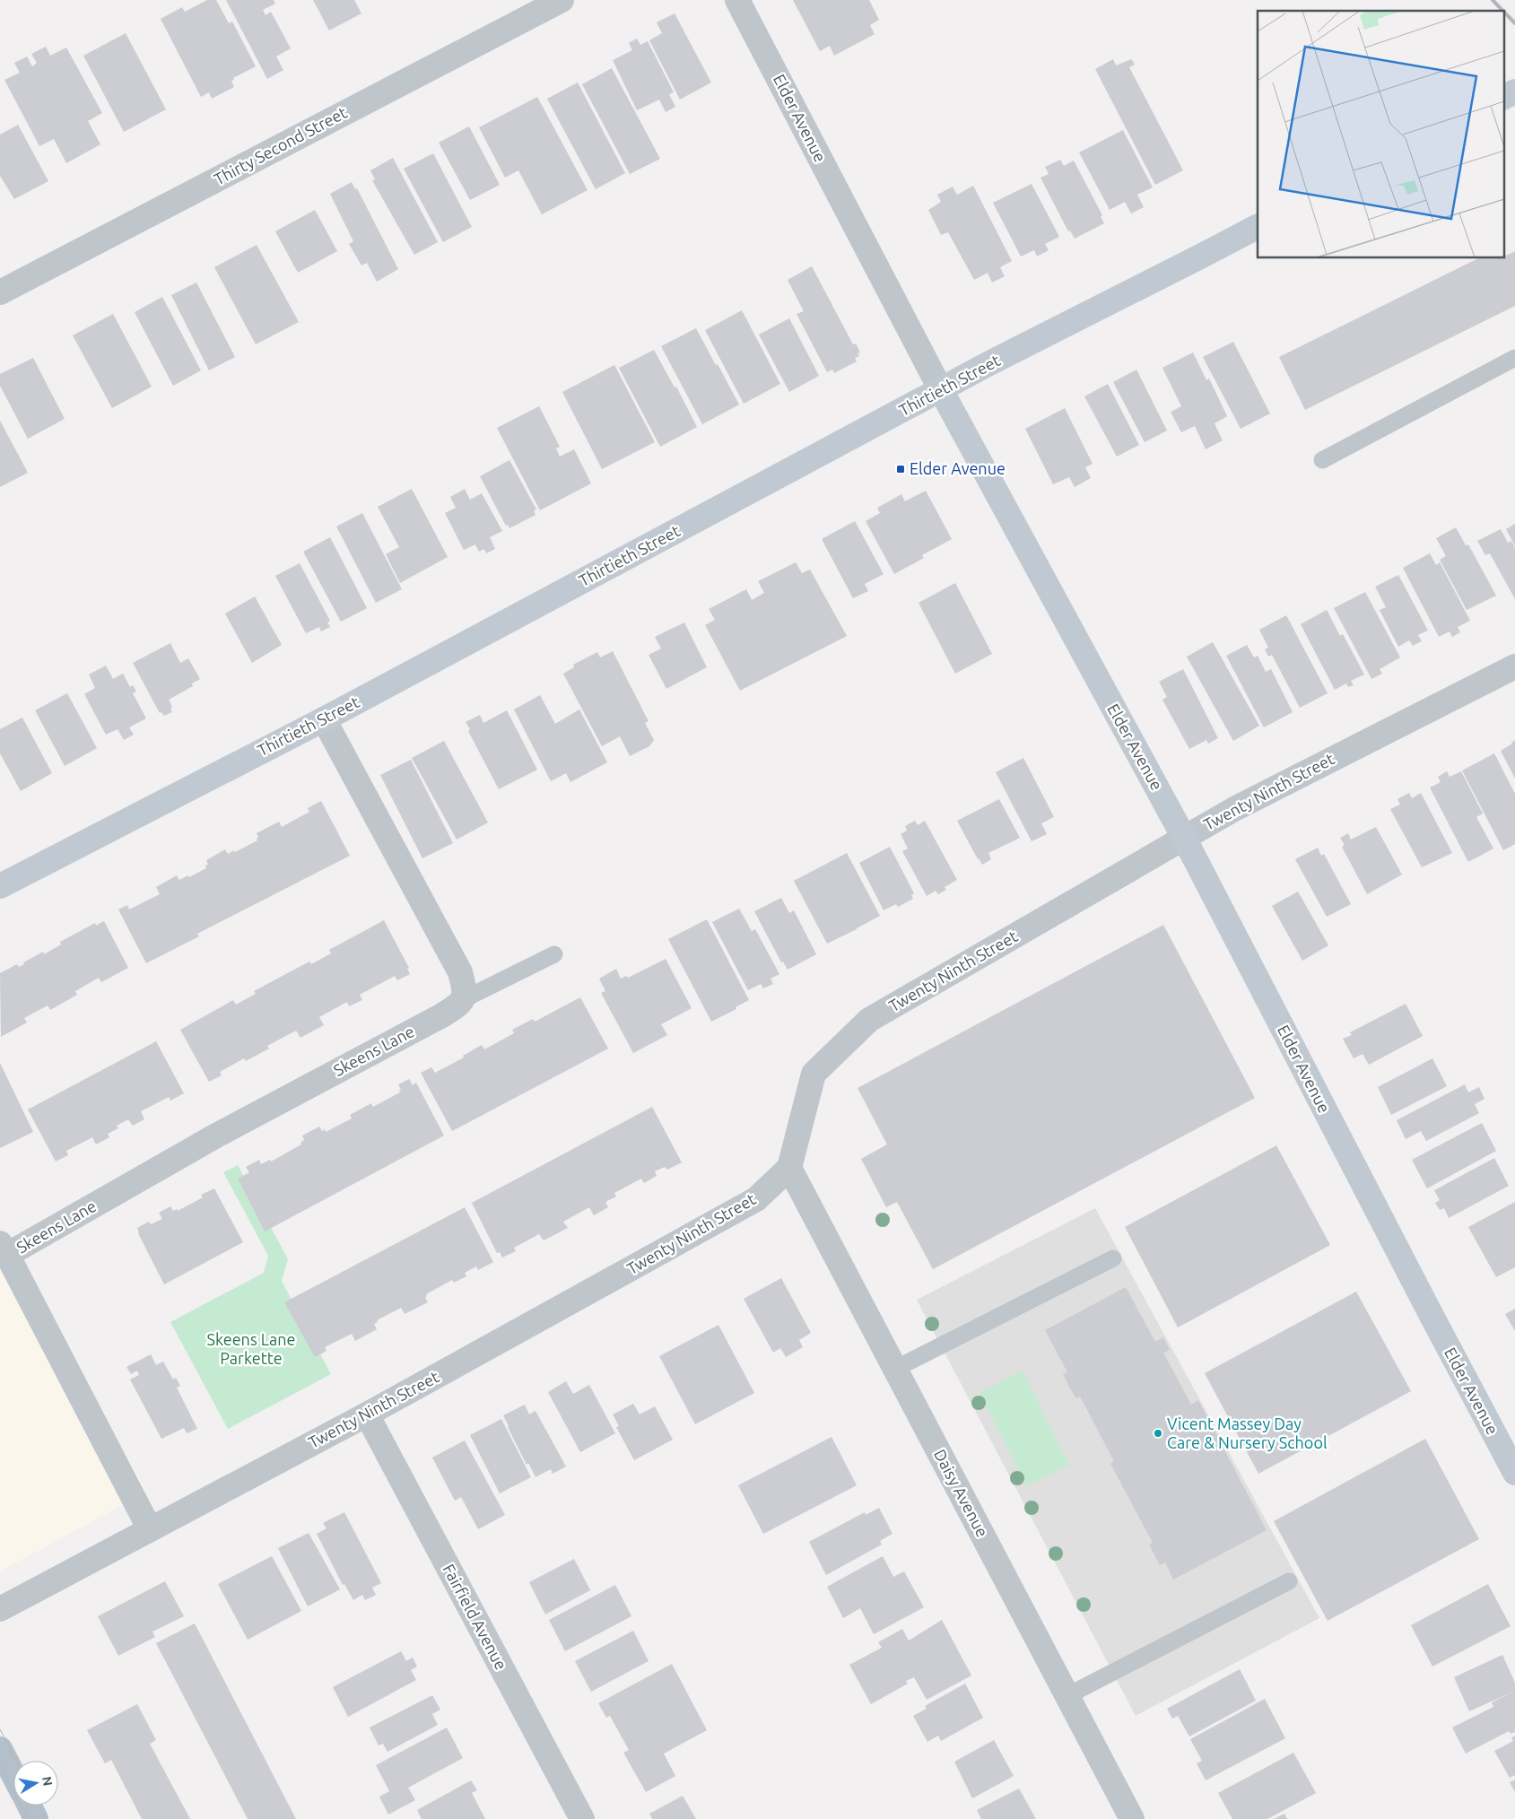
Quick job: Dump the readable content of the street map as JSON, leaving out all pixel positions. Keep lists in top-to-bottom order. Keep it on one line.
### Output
{"streets":{"street":["Elder Avenue","Thirty Second Street","Thirtieth Street","Twenty Ninth Street","Skeens Lane","Daisy Avenue","Fairfield Avenue"]},"crossings":[["Elder Avenue","Thirtieth Street"],["Elder Avenue","Twenty Ninth Street"],["Twenty Ninth Street","Skeens Lane"],["Twenty Ninth Street","Daisy Avenue"],["Twenty Ninth Street","Fairfield Avenue"]],"parks":["Skeens Lane Parkette"],"places":{"transit":["Elder Avenue"],"other":["Vicent Massey Day Care & Nursery School"]},"north":"right"}
